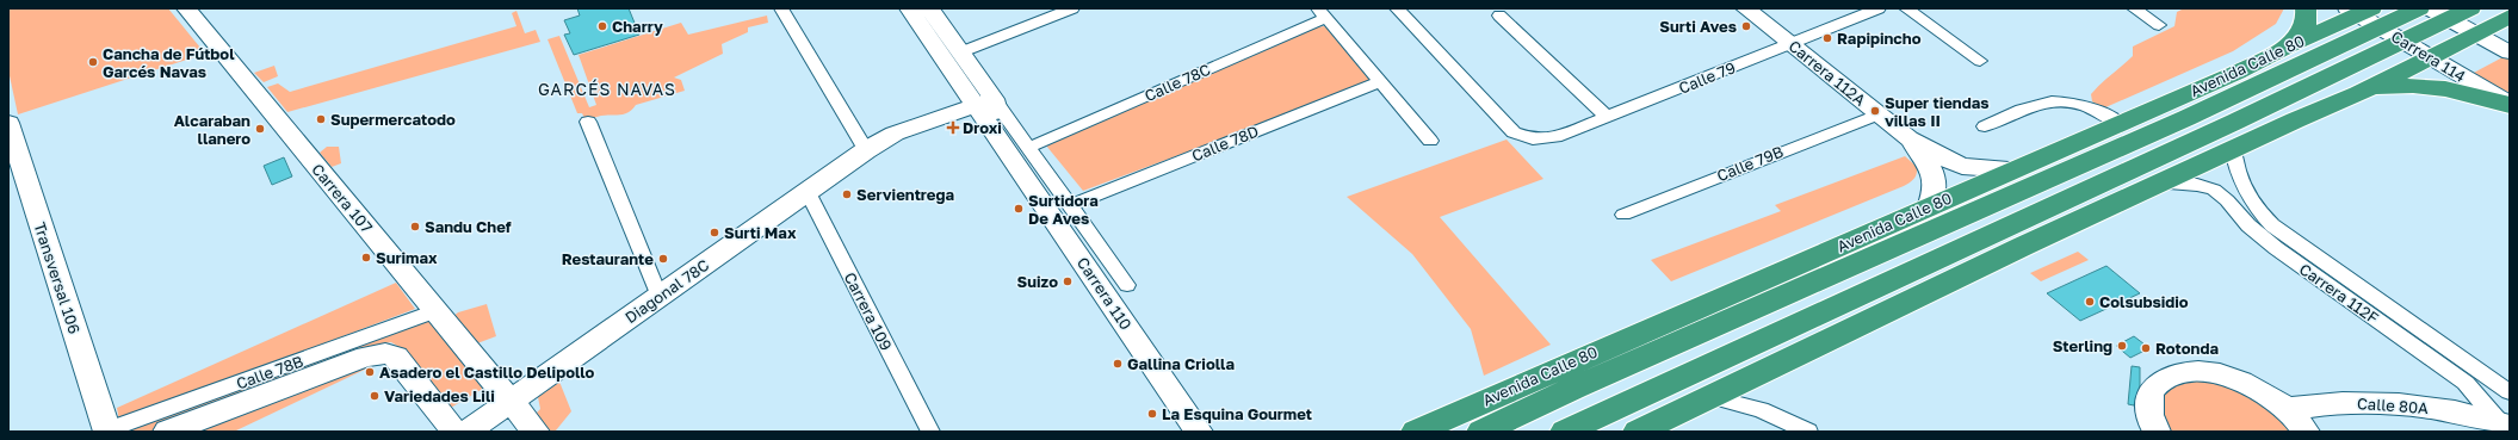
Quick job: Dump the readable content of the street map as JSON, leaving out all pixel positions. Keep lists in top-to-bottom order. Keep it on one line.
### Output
{"streets":{"highway":["Avenida Calle 80"],"street":["Carrera 114","Carrera 112A","Calle 79","Calle 78C","Calle 78D","Calle 79B","Carrera 107","Transversal 106","Diagonal 78C","Carrera 110","Carrera 112F","Carrera 109","Calle 78B","Calle 80A"]},"crossings":[["Carrera 114","Avenida Calle 80"],["Avenida Calle 80","Carrera 112A"],["Carrera 112A","Calle 79"],["Carrera 112A","Calle 79B"],["Calle 78C","Carrera 110"],["Calle 78D","Carrera 110"],["Carrera 107","Diagonal 78C"],["Carrera 107","Calle 78B"],["Transversal 106","Calle 78B"],["Diagonal 78C","Carrera 109"],["Carrera 112F","Calle 80A"]],"districts":["GARCÉS NAVAS"],"places":{"other":["Charry","Surti Aves","Rapipincho","Cancha de Fútbol Garcés Navas","Super tiendas villas II","Supermercatodo","Alcaraban llanero","Servientrega","Surtidora De Aves","Sandu Chef","Surti Max","Surimax","Restaurante","Suizo","Colsubsidio","Sterling","Rotonda","Gallina Criolla","Asadero el Castillo Delipollo","Variedades Lili","La Esquina Gourmet"],"health":["Droxi"]}}
